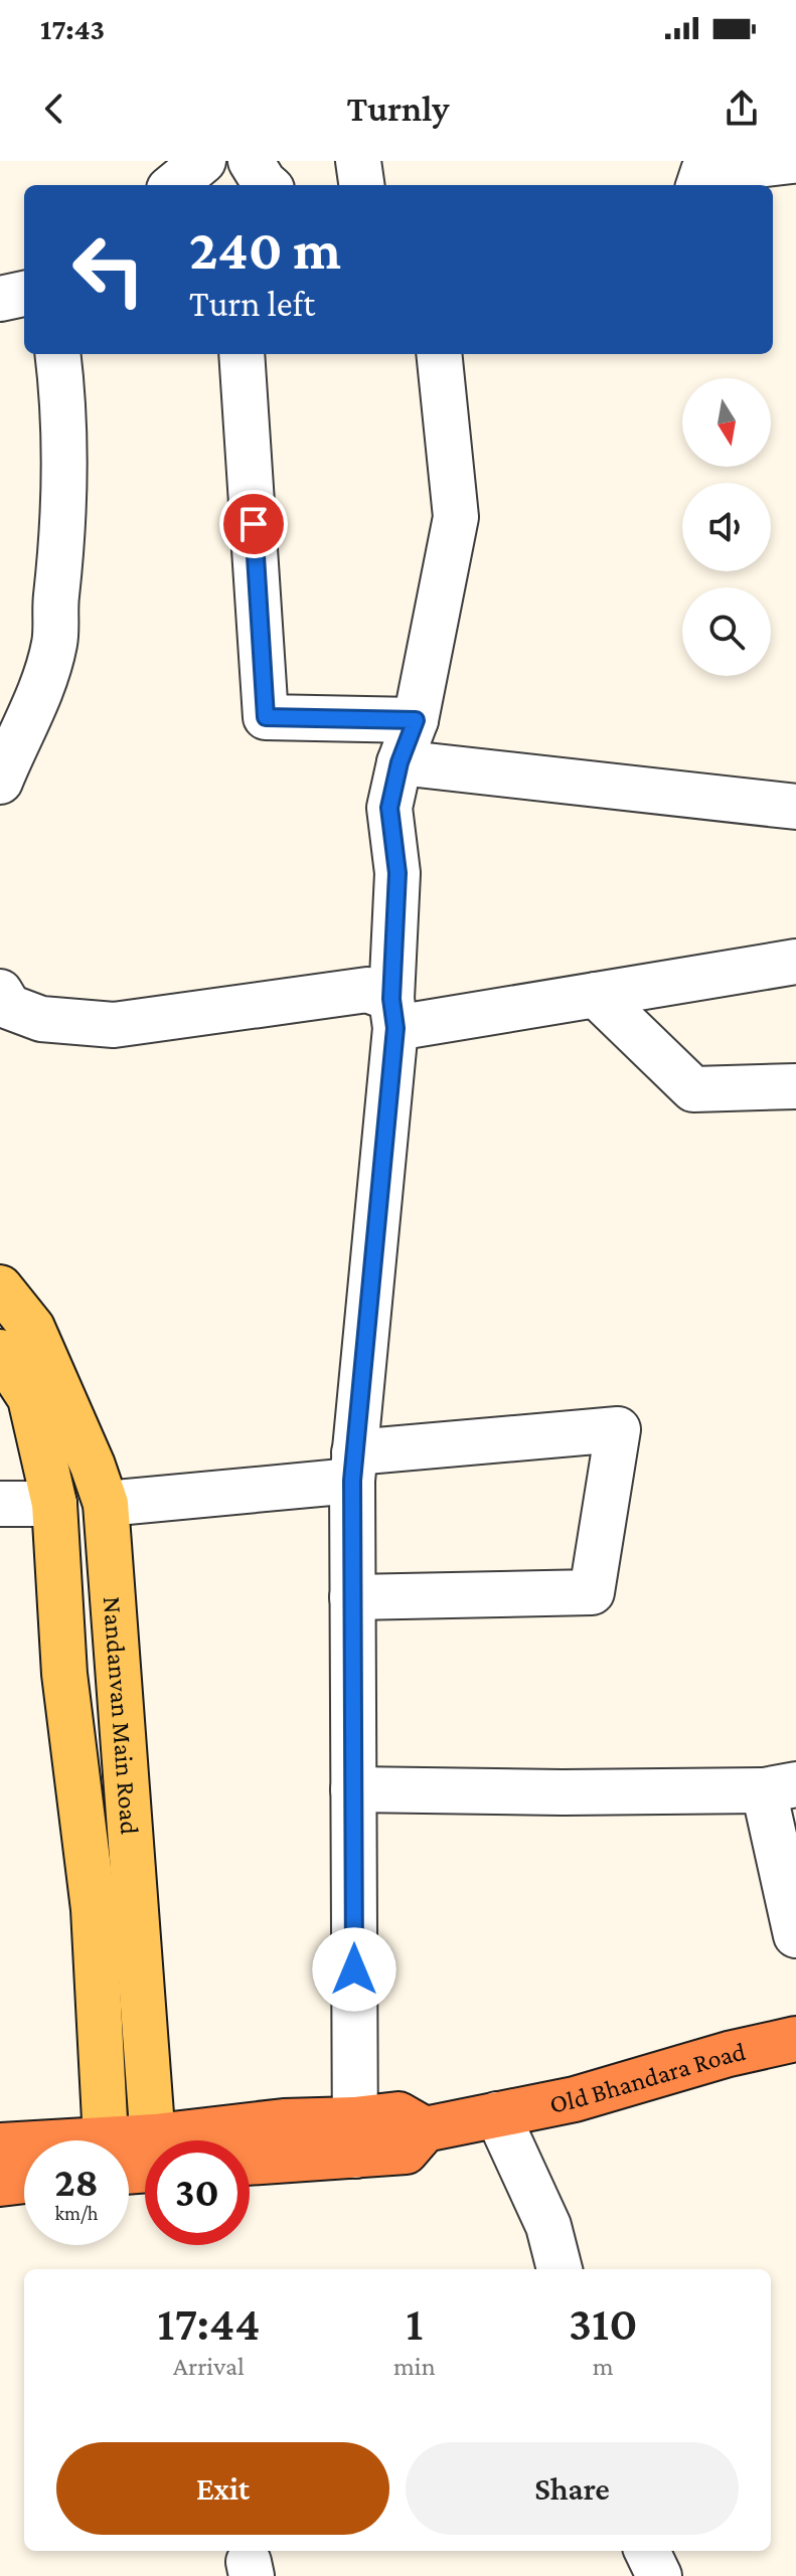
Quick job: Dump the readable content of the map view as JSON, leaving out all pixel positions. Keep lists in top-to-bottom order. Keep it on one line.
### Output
{"streets":{"highway":["Old Bhandara Road"],"main road":["Nandanvan Main Road"]},"north":"bottom","page":{"status":"17:43","header":"Turnly","turn":["240 m","Turn left"],"speed":"28 km/h","limit":"30","eta":["17:44","Arrival","1","min","310","m"],"buttons":["Exit","Share"]}}
